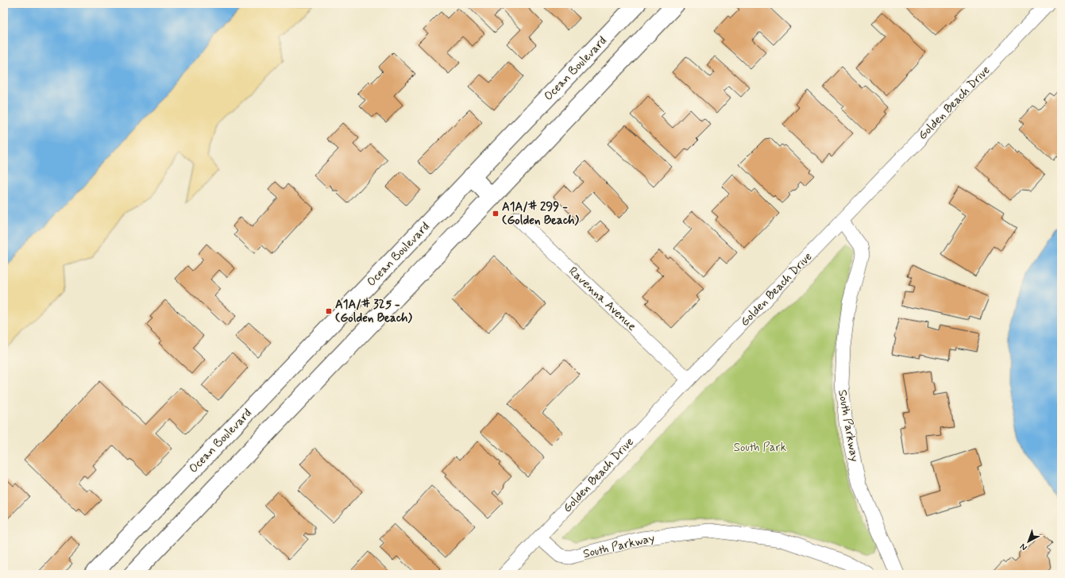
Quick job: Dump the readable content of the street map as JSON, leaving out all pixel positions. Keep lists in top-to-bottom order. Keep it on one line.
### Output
{"streets":{"main road":["Ocean Boulevard"],"street":["Golden Beach Drive","Ravenna Avenue","South Parkway"]},"crossings":[["Golden Beach Drive","Ravenna Avenue"],["Golden Beach Drive","South Parkway"]],"parks":["South Park"],"places":{"transit":["A1A/# 299 - (Golden Beach)","A1A/# 325 - (Golden Beach)"]},"north":"bottom left"}
